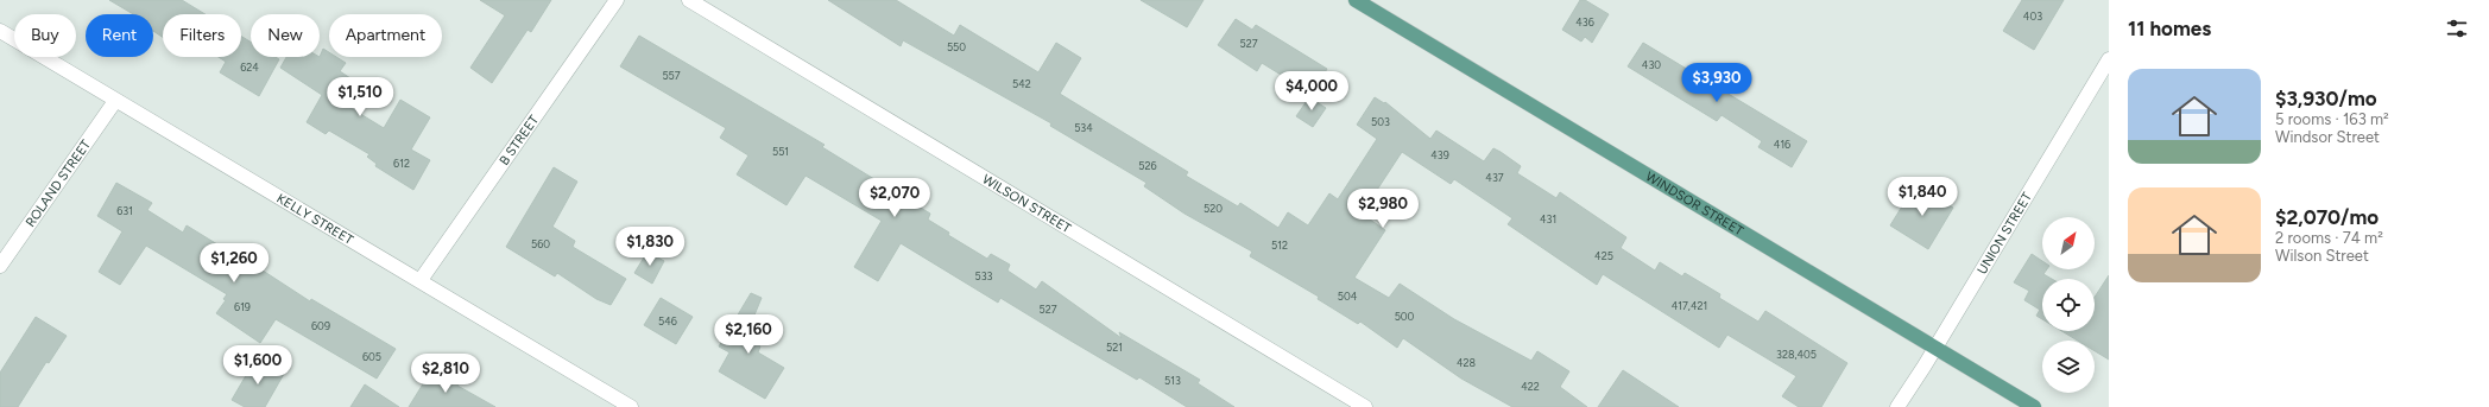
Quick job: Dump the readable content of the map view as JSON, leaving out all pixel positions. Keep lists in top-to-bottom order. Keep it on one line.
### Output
{"streets":{"main road":["WINDSOR STREET"],"street":["B STREET","ROLAND STREET","WILSON STREET","KELLY STREET","UNION STREET"]},"crossings":[["B STREET","KELLY STREET"],["ROLAND STREET","KELLY STREET"],["WINDSOR STREET","UNION STREET"]],"house_numbers":["403","436","527","550","430","624","557","542","503","534","416","551","439","612","526","437","520","631","431","560","512","425","533","504","417,421","619","527","500","546","609","521","328,405","605","428","513","422"],"north":"top right","page":{"heading":"11 homes","chip":["Buy","Rent","Filters","New","Apartment"],"list":[{"name":"$3,930/mo","note":"5 rooms · 163 m² · Windsor Street"},{"name":"$2,070/mo","note":"2 rooms · 74 m² · Wilson Street"}],"price":["$3,930","$4,000","$1,510","$1,840","$2,070","$2,980","$1,830","$1,260","$2,160","$1,600","$2,810"]}}
